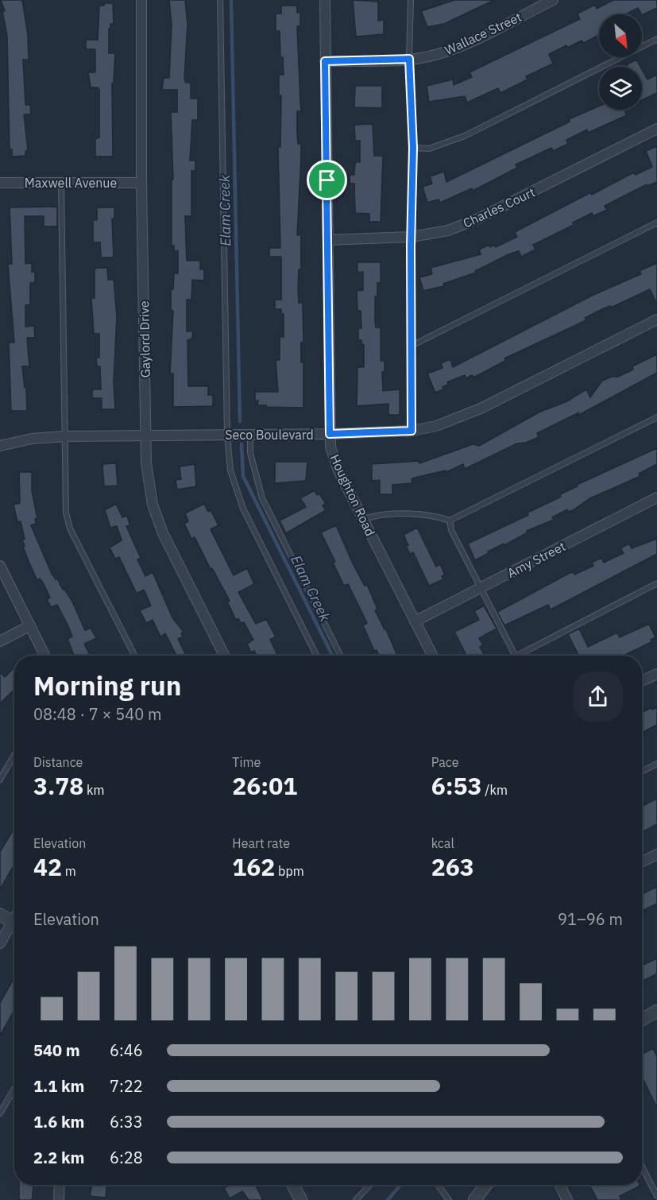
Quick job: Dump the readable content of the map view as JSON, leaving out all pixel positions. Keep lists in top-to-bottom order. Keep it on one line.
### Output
{"streets":{"street":["Wallace Street","Maxwell Avenue","Charles Court","Gaylord Drive","Seco Boulevard","Houghton Road","Amy Street"]},"crossings":[["Wallace Street","Houghton Road"],["Maxwell Avenue","Gaylord Drive"],["Charles Court","Houghton Road"],["Gaylord Drive","Seco Boulevard"],["Seco Boulevard","Houghton Road"],["Houghton Road","Amy Street"]],"water":["Elam Creek"],"north":"bottom right","page":{"heading":["Morning run","08:48 · 7 × 540 m"],"stats":[["Distance","3.78 km"],["Time","26:01"],["Pace","6:53 /km"],["Elevation","42 m"],["Heart rate","162 bpm"],["kcal","263"]],"chart":["Elevation","91–96 m"],"list":[{"name":"540 m","note":"6:46"},{"name":"1.1 km","note":"7:22"},{"name":"1.6 km","note":"6:33"},{"name":"2.2 km","note":"6:28"}]}}
